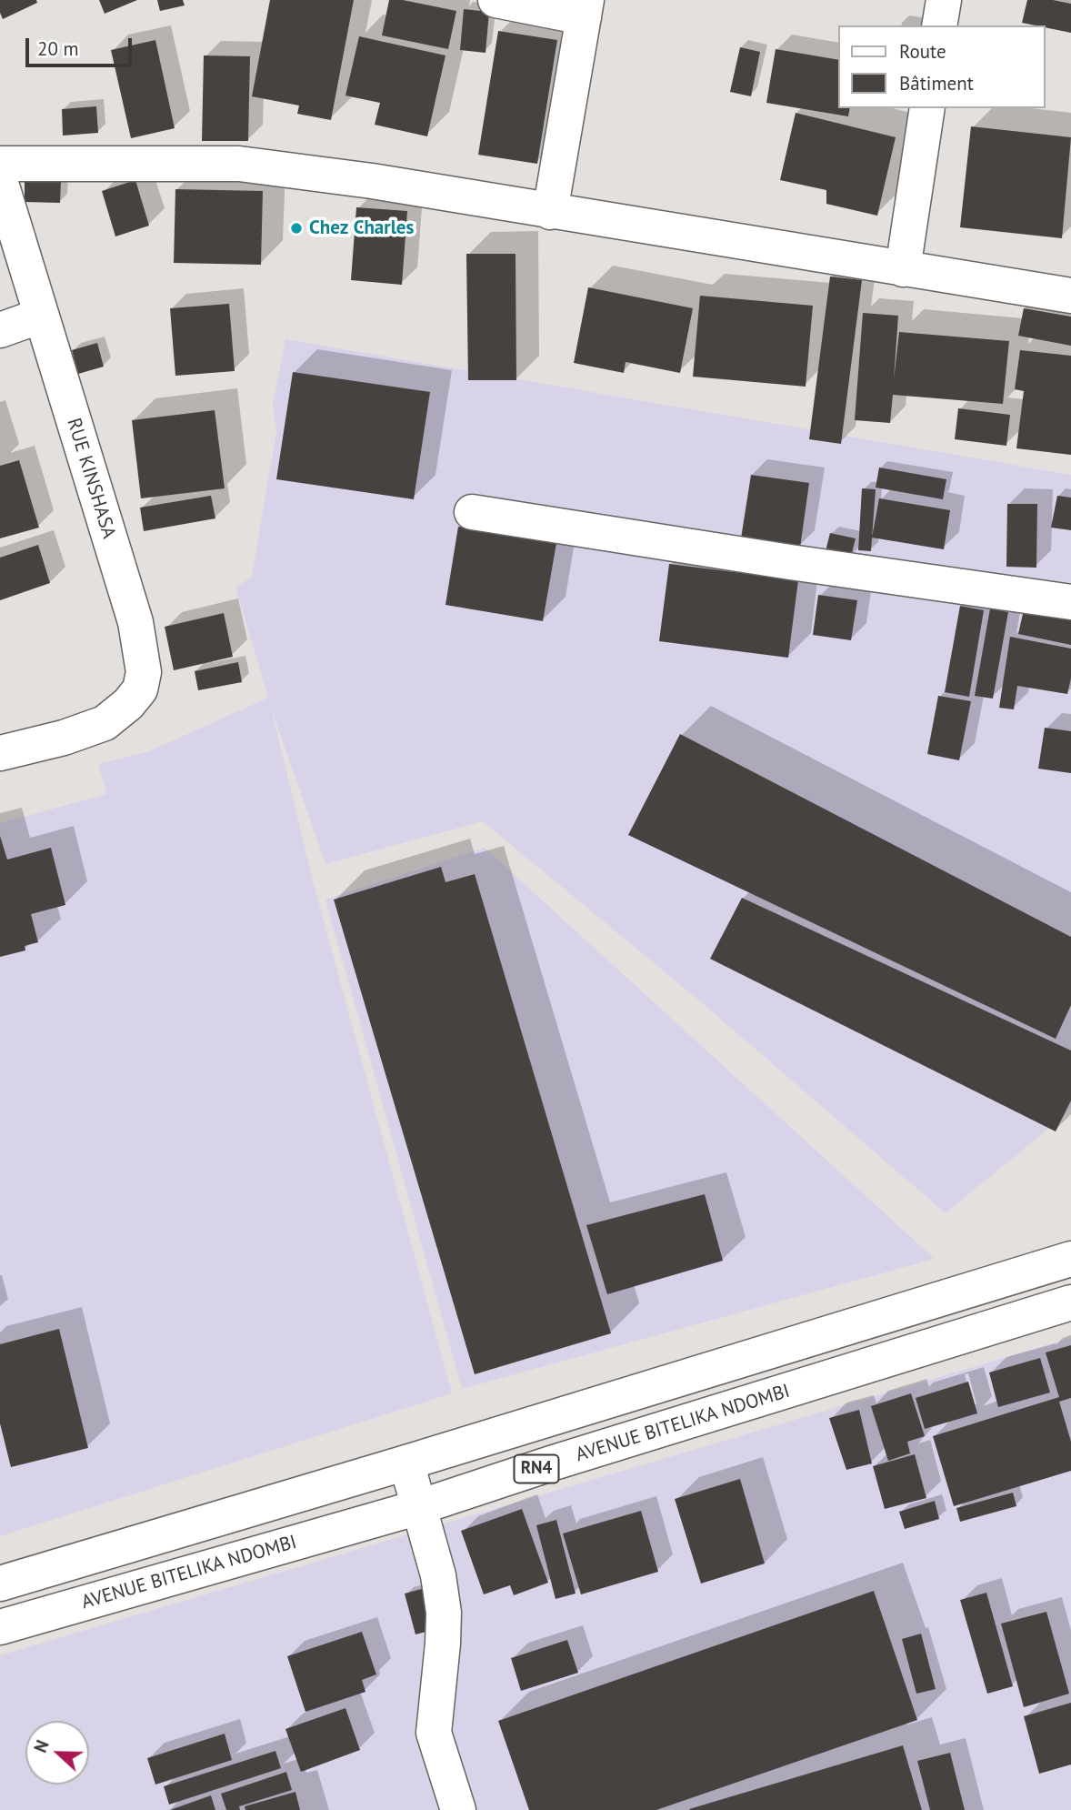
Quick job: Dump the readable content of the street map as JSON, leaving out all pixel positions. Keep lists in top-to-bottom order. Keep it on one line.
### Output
{"streets":{"main road":["RUE KINSHASA","AVENUE BITELIKA NDOMBI","RN4"]},"places":["Chez Charles"],"legend":["Route","Bâtiment"],"scale_bar":"20 m","north":"left"}
